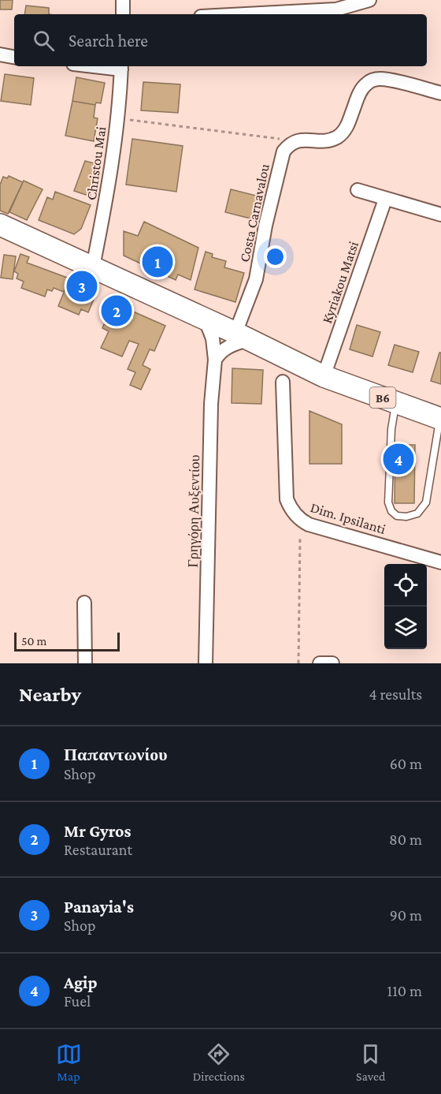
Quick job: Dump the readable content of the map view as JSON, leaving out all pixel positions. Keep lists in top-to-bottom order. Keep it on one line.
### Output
{"streets":{"main road":["B6"],"street":["Christou Mai","Costa Carnavalou","Kyriakou Matsi","Γρηγόρη Αυξεντίου","Dim. Ipsilanti"]},"crossings":[["Christou Mai","B6"],["Costa Carnavalou","B6"],["Kyriakou Matsi","B6"],["B6","Γρηγόρη Αυξεντίου"]],"scale_bar":"50 m","page":{"search":"Search here","pins":["1","3","2","4"],"scale":"50 m","heading":["Nearby","4 results"],"list":[{"mark":"1","name":"Παπαντωνίου","note":"Shop","value":"60 m"},{"mark":"2","name":"Mr Gyros","note":"Restaurant","value":"80 m"},{"mark":"3","name":"Panayia's","note":"Shop","value":"90 m"},{"mark":"4","name":"Agip","note":"Fuel","value":"110 m"}],"nav":["Map","Directions","Saved"]}}
